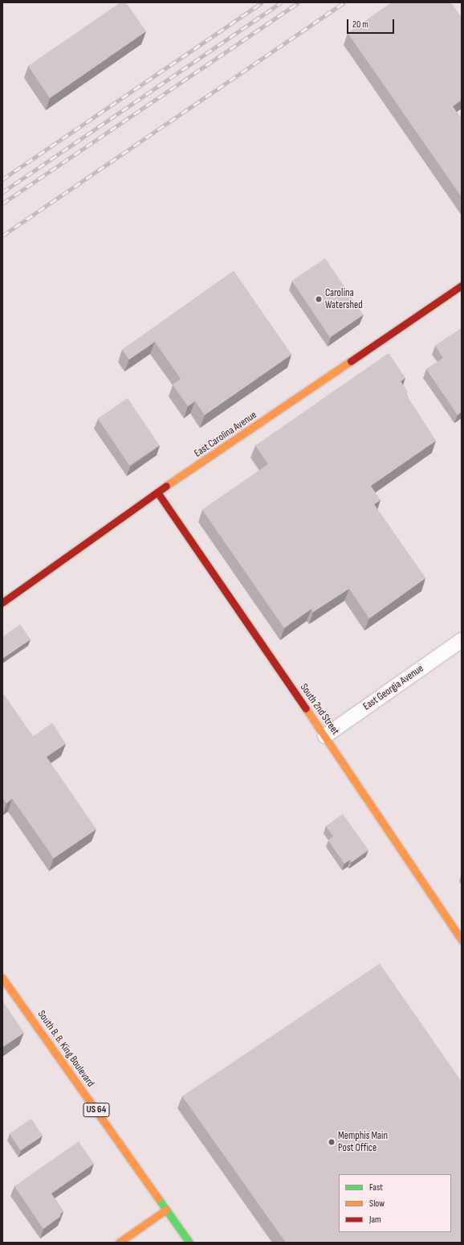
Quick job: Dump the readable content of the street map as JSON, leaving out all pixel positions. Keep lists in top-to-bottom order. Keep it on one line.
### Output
{"streets":{"street":["East Carolina Avenue","East Georgia Avenue","South 2nd Street","South B. B. King Boulevard","US 64"]},"crossings":[["East Carolina Avenue","South 2nd Street"],["East Georgia Avenue","South 2nd Street"]],"places":["Carolina Watershed","Memphis Main Post Office"],"legend":["Fast","Slow","Jam"],"scale_bar":"20 m"}
